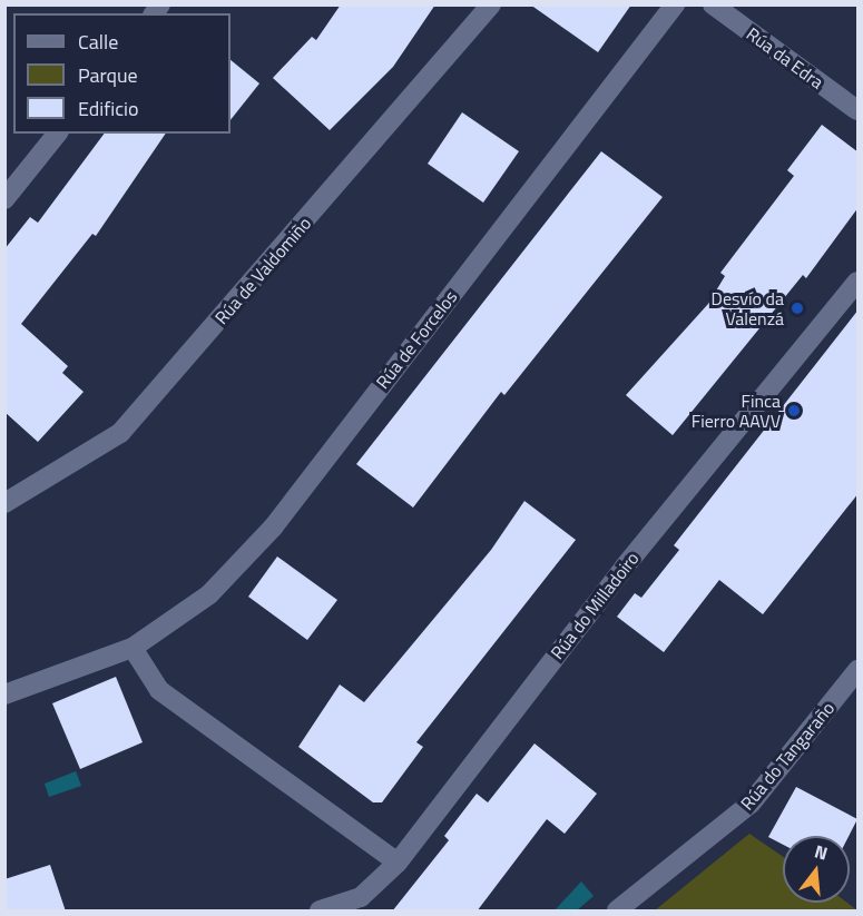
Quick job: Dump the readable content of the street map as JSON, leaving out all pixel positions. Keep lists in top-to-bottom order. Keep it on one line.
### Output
{"streets":{"street":["Rúa da Edra","Rúa de Valdomiño","Rúa de Forcelos","Rúa do Milladoiro","Rúa do Tangaraño"]},"places":["Desvío da Valenzá","Finca Fierro AAVV"],"legend":["Calle","Parque","Edificio"],"north":"top"}
